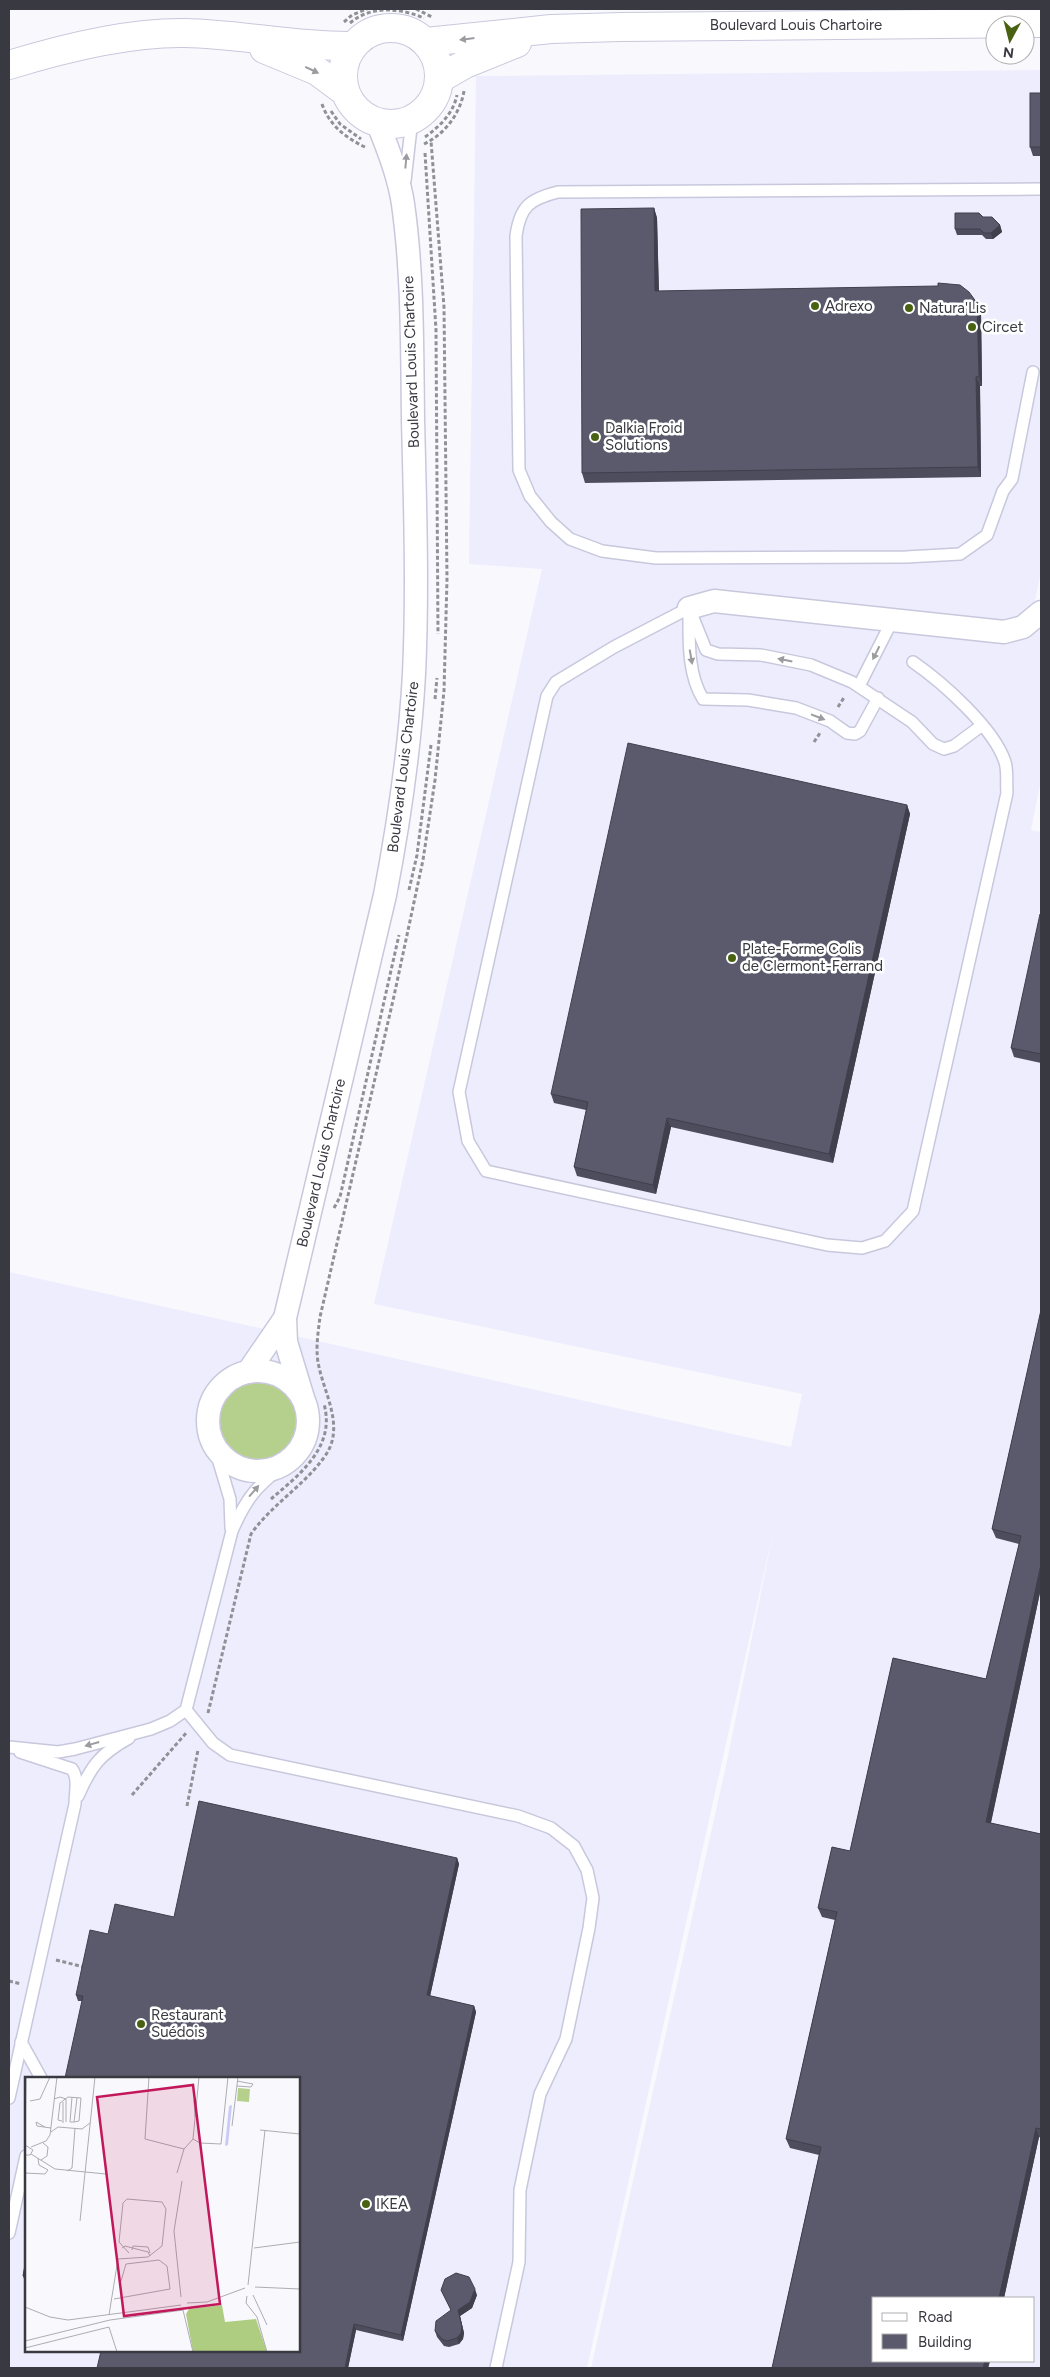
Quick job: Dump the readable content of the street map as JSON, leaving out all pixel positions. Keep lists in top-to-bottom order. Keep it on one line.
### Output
{"streets":{"main road":["Boulevard Louis Chartoire"]},"places":["Adrexo","Natura'Lis","Circet","Dalkia Froid Solutions","Plate-Forme Colis de Clermont-Ferrand","Restaurant Suédois","IKEA"],"legend":["Road","Building"],"north":"bottom"}
